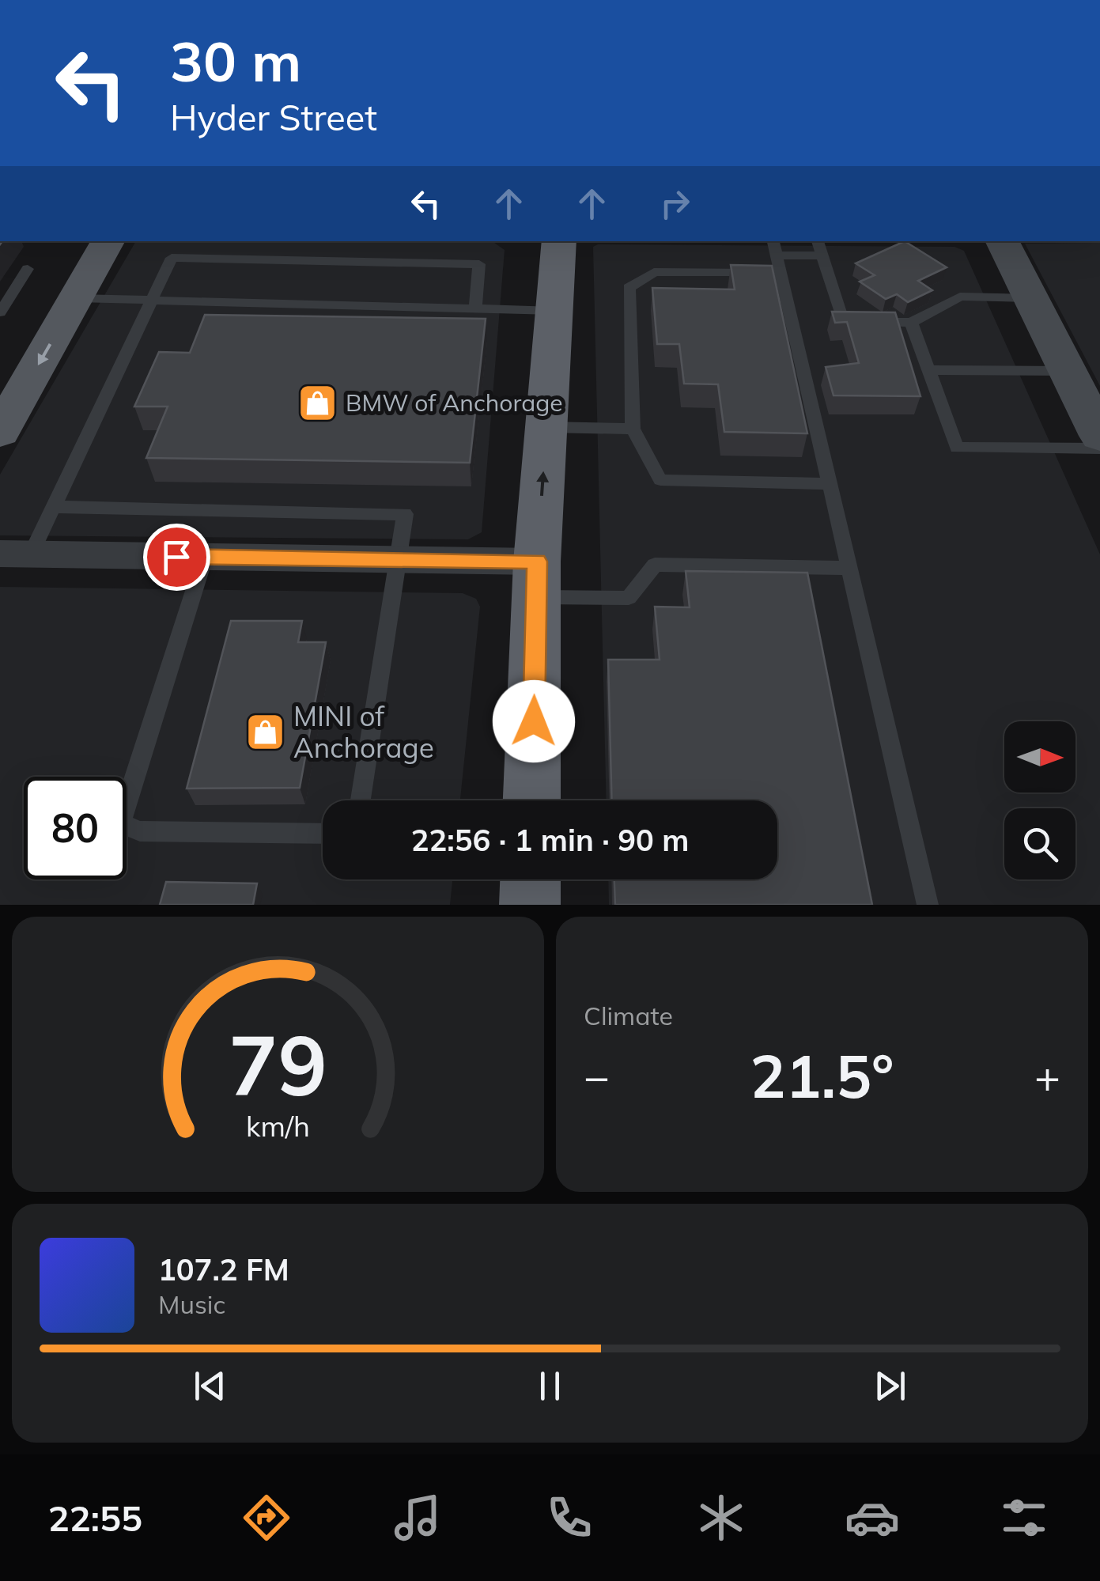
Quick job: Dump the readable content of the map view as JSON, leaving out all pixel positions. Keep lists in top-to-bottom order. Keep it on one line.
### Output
{"places":{"shop":["BMW of Anchorage","MINI of Anchorage"]},"north":"right","page":{"turn":["30 m","Hyder Street"],"limit":"80","trip":"22:56 · 1 min · 90 m","tile":"Climate","heat":["−","21.5°","+"],"song":["107.2 FM","Music"],"tabs":"22:55","gauge":["79","km/h"]}}
